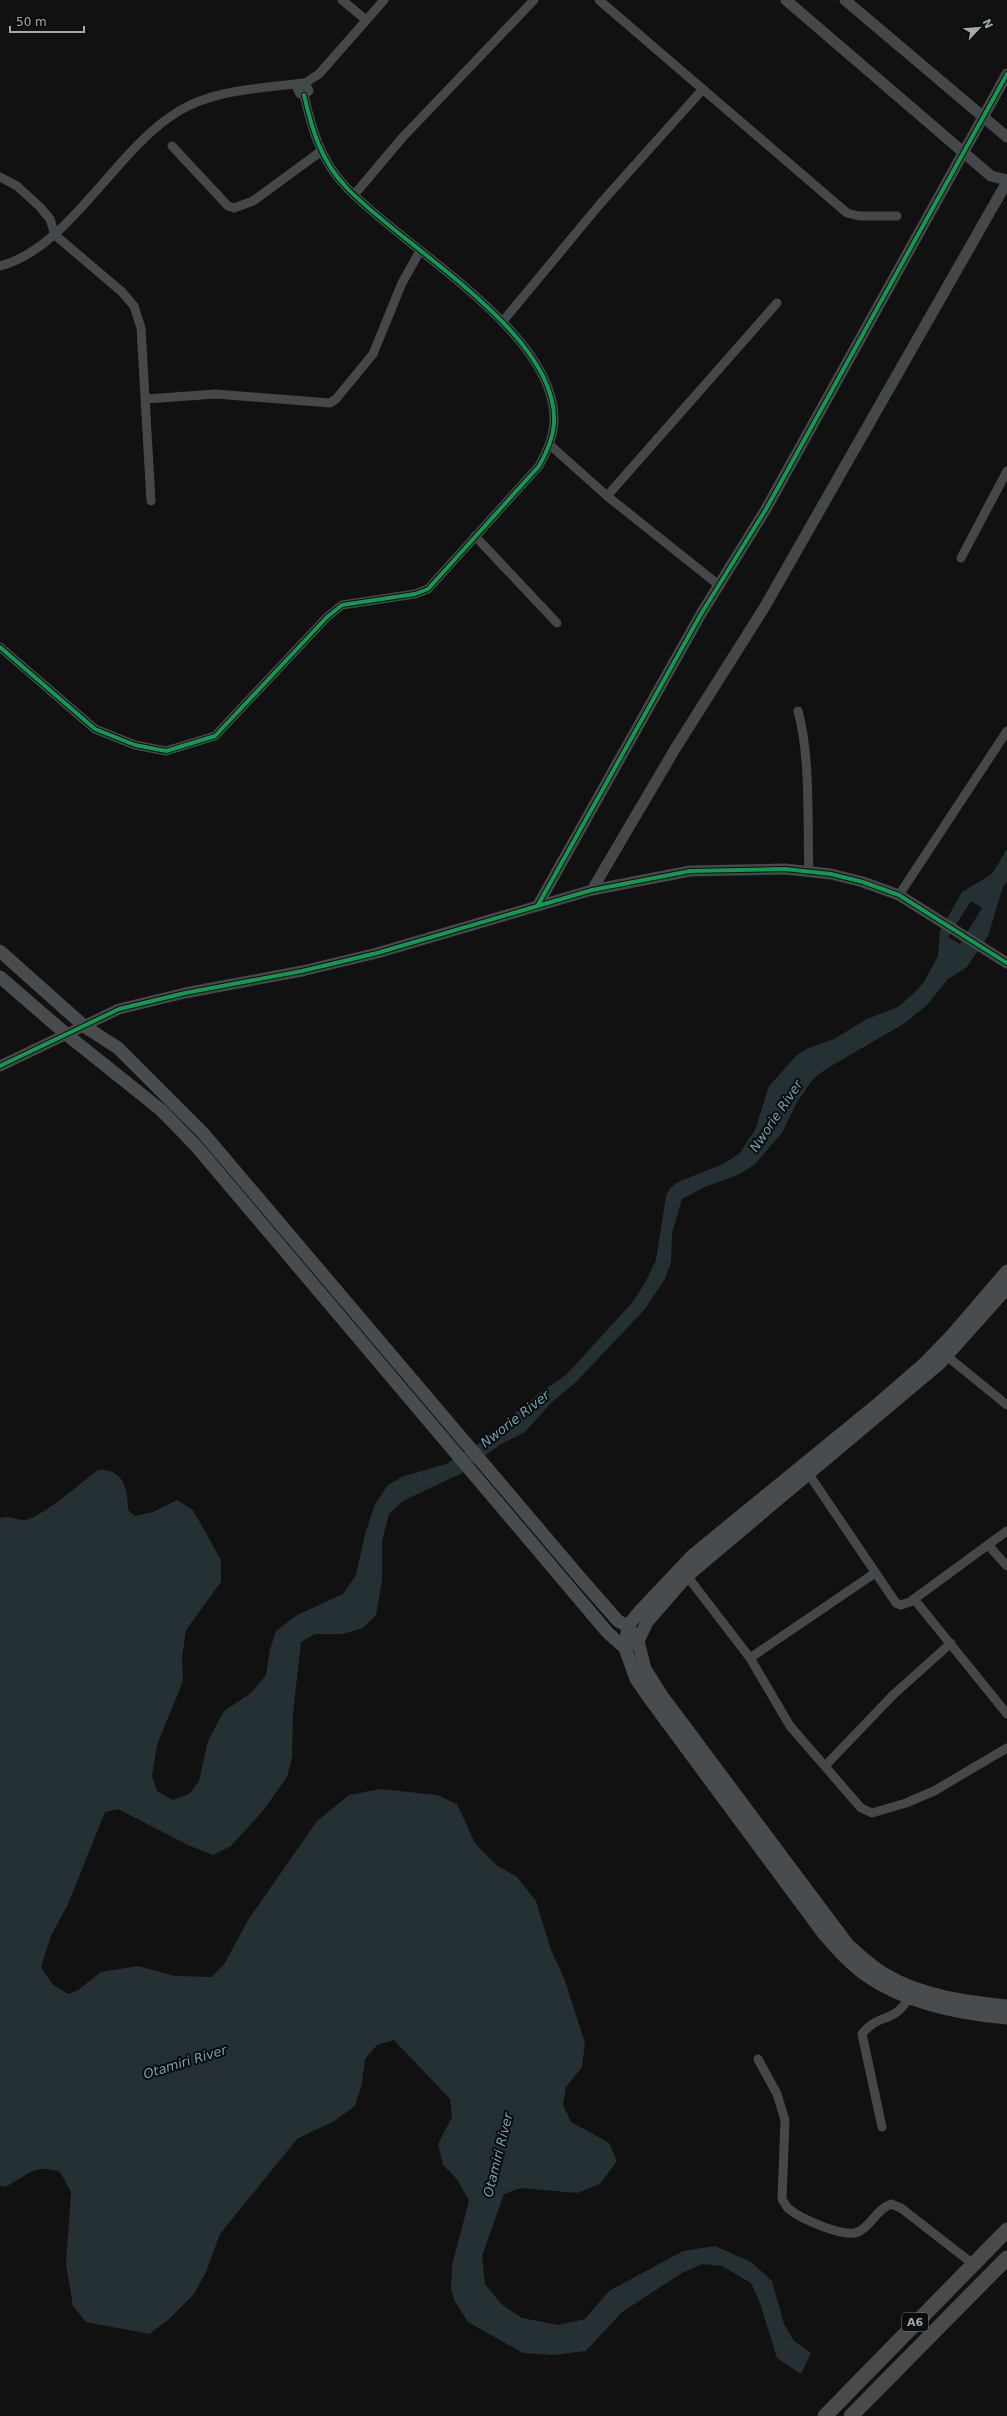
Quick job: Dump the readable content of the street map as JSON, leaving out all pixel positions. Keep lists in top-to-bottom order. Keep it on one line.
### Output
{"streets":{"highway":["A6"]},"water":["Nworie River","Otamiri River"],"scale_bar":"50 m","north":"top right"}
